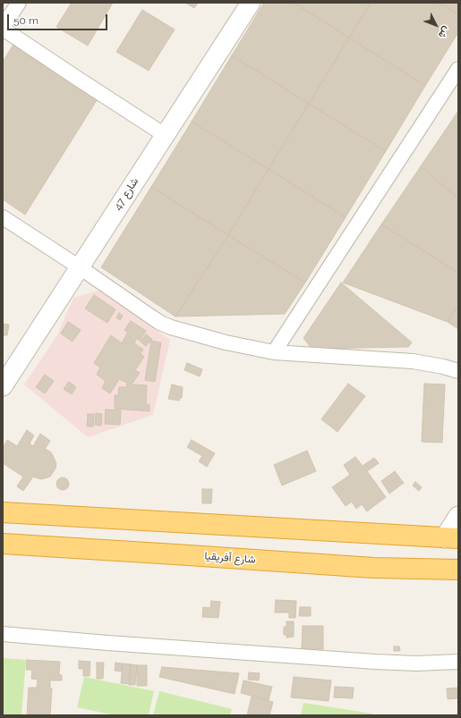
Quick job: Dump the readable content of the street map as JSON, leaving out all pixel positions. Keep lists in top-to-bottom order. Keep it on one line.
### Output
{"streets":{"highway":["شارع أفريقيا"],"street":["شارع 47"]},"scale_bar":"50 m","north":"bottom right"}
